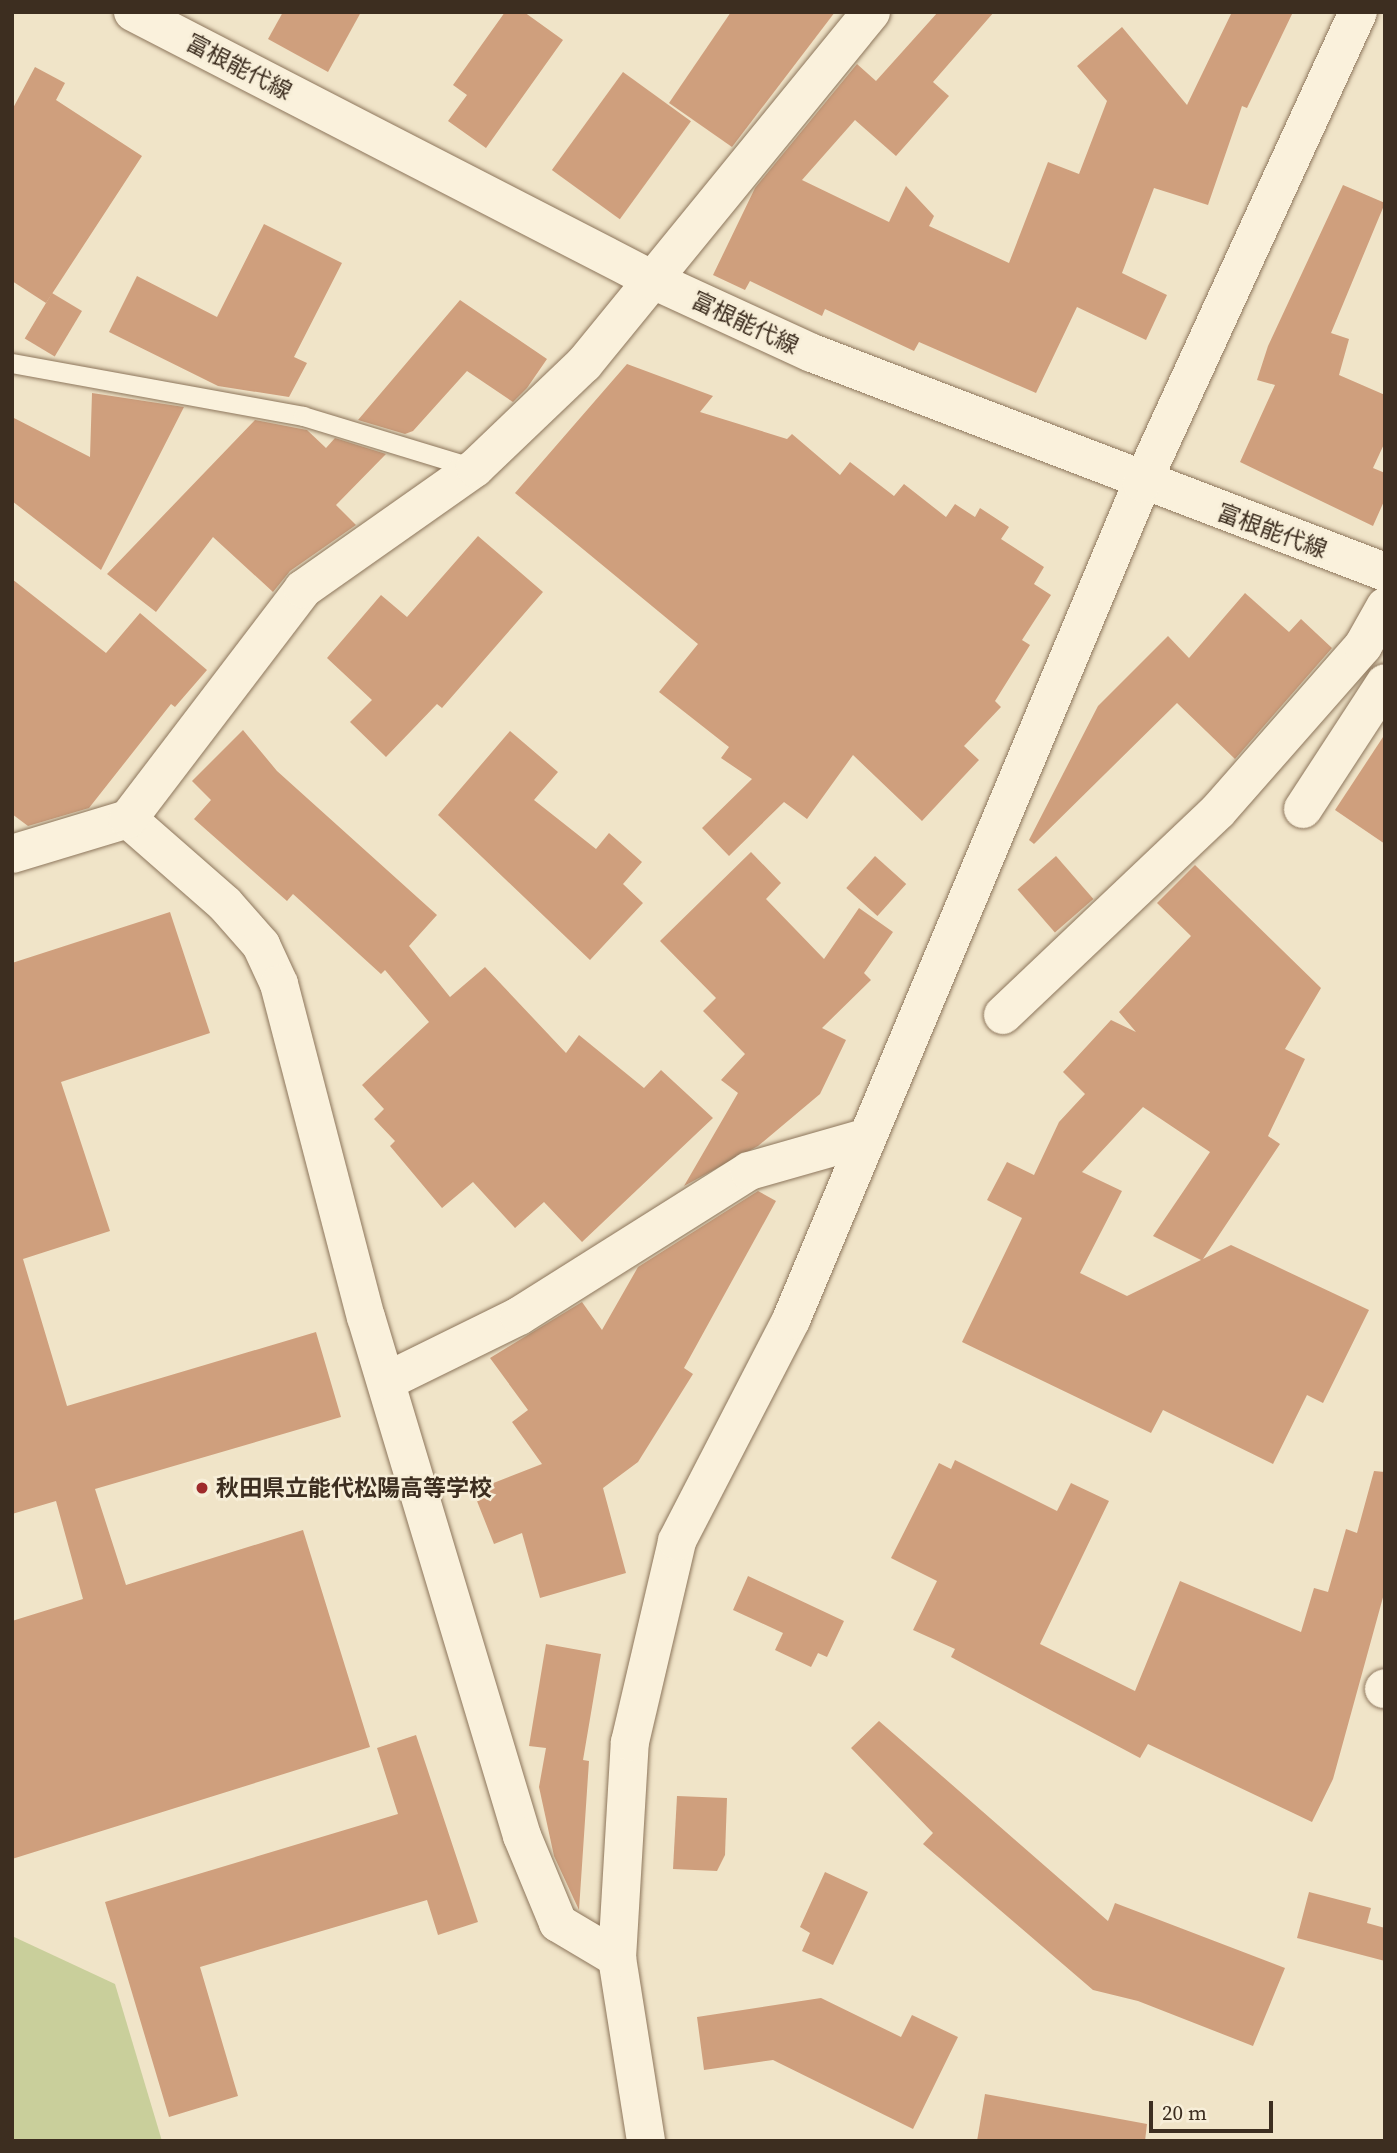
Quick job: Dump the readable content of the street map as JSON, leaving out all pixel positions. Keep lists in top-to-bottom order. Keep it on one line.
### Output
{"streets":{"street":["富根能代線"]},"places":["秋田県立能代松陽高等学校"],"scale_bar":"20 m"}
